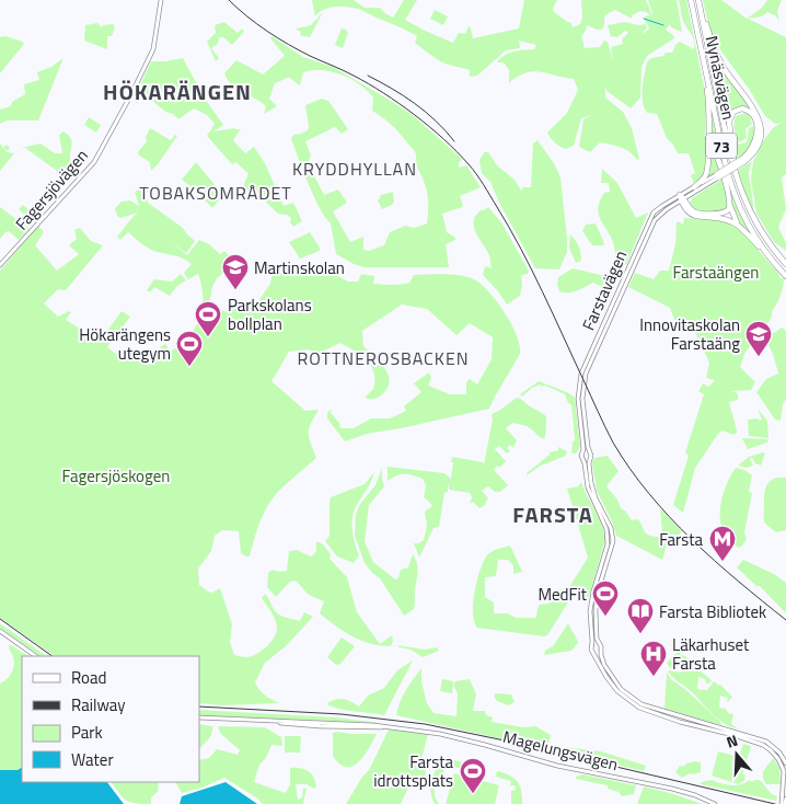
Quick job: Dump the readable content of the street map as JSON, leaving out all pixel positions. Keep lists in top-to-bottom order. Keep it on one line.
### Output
{"streets":{"highway":["Nynäsvägen","73"],"street":["Fagersjövägen","Farstavägen","Magelungsvägen"]},"districts":["HÖKARÄNGEN","KRYDDHYLLAN","TOBAKSOMRÅDET","ROTTNEROSBACKEN","FARSTA"],"parks":["Farstaängen","Fagersjöskogen"],"places":{"school or university":["Martinskolan","Innovitaskolan Farstaäng"],"sports":["Parkskolans bollplan","Hökarängens utegym","MedFit","Farsta idrottsplats"],"metro station":["Farsta"],"library":["Farsta Bibliotek"],"hospital":["Läkarhuset Farsta"]},"legend":["Road","Railway","Park","Water"],"north":"top"}
